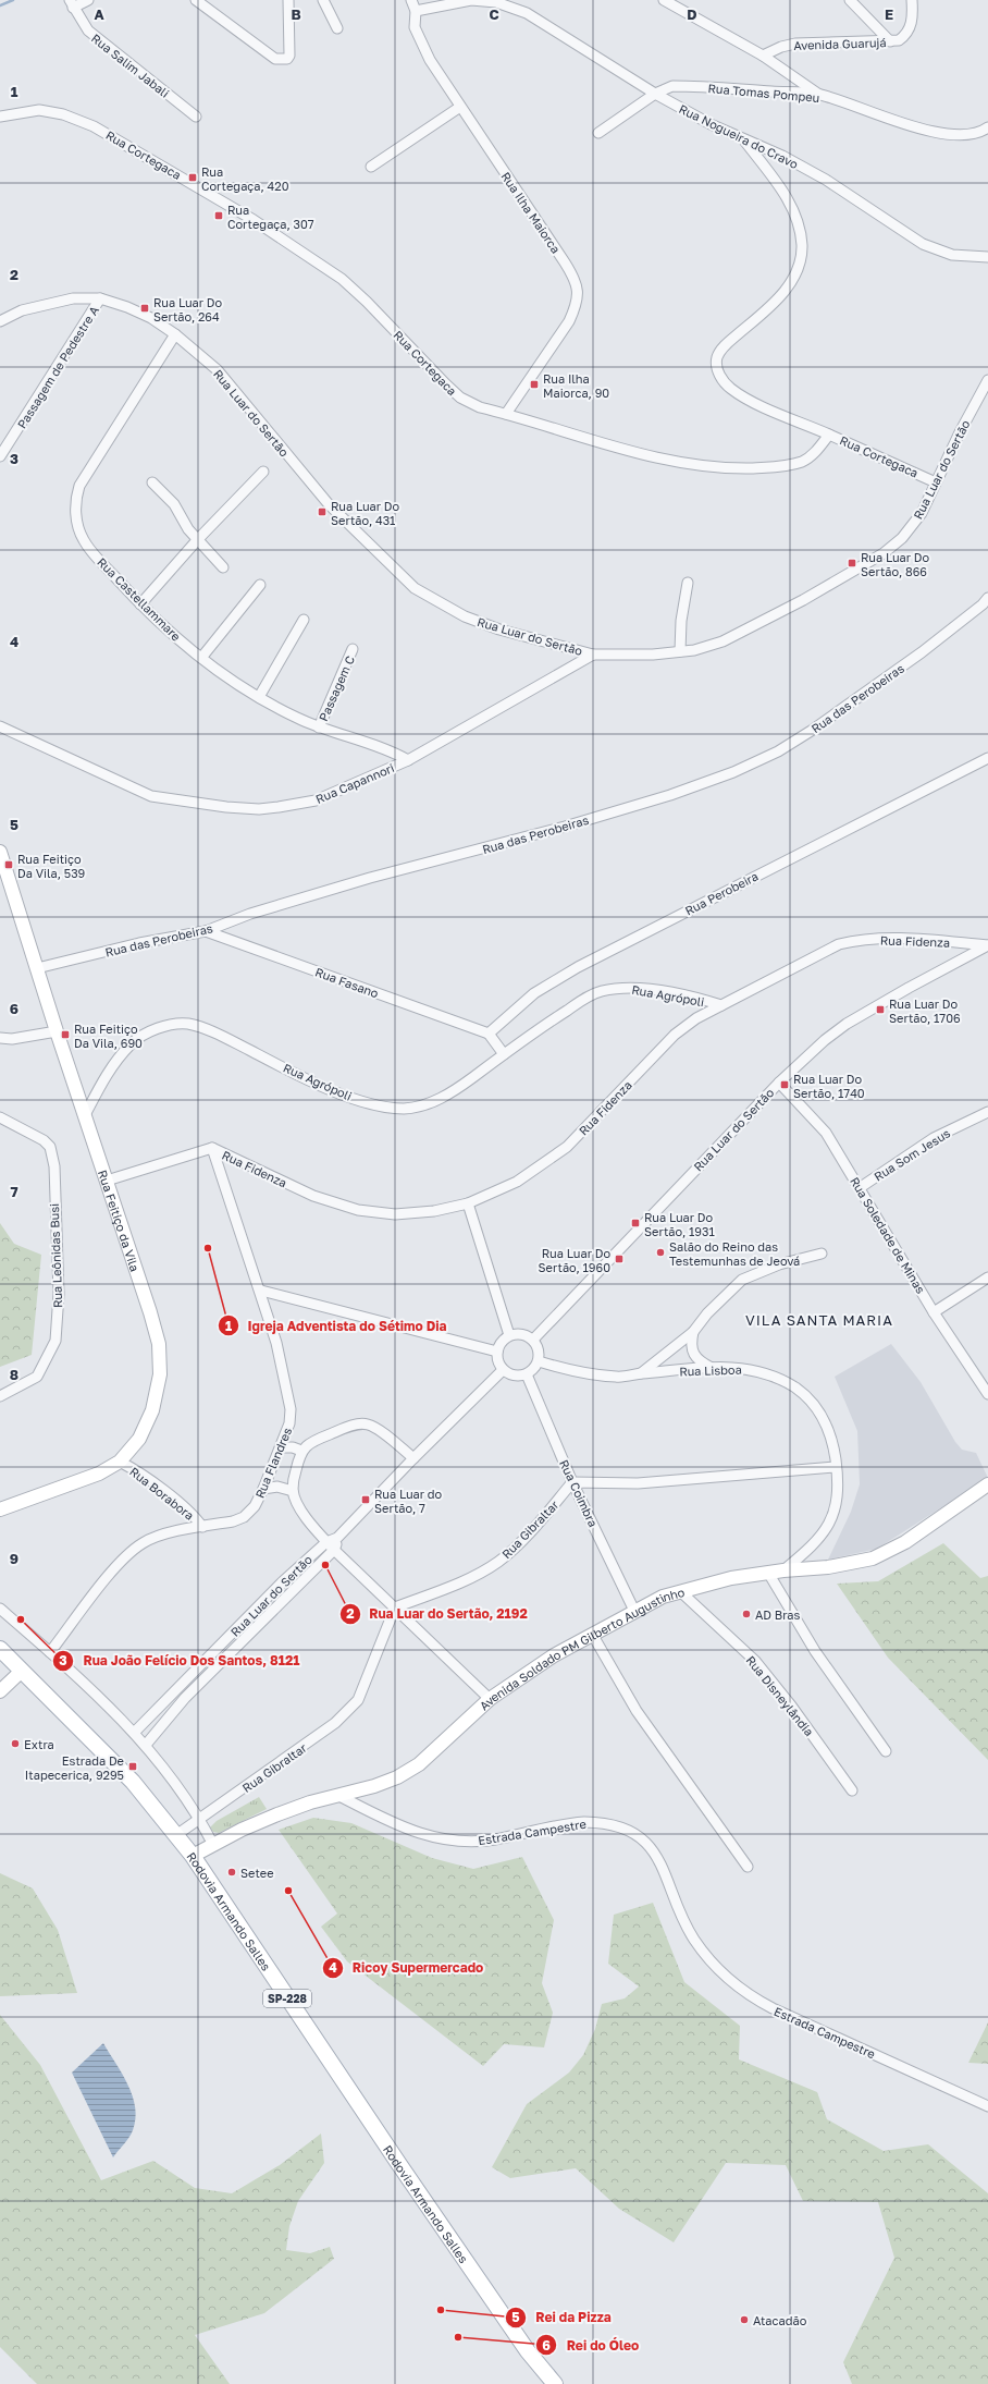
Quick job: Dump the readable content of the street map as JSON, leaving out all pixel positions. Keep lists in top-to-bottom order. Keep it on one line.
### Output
{"streets":{"main road":["Rodovia Armando Salles","SP-228"],"street":["Avenida Guarujá","Rua Salim Jabali","Rua Tomas Pompeu","Rua Nogueira do Cravo","Rua Cortegaca","Rua Ilha Maiorca","Passagem de Pedestre A","Rua Luar do Sertão","Rua Castellammare","Passagem C","Rua das Perobeiras","Rua Capannori","Rua Perobeira","Rua Fidenza","Rua Fasano","Rua Agrópoli","Rua Som Jesus","Rua Feitiço da Vila","Rua Soledade de Minas","Rua Leônidas Busi","Rua Lisboa","Rua Flandres","Rua Borabora","Rua Coimbra","Rua Gibraltar","Avenida Soldado PM Gilberto Augustinho","Rua Disneylândia","Estrada Campestre"]},"crossings":[["Rua Tomas Pompeu","Rua Nogueira do Cravo"],["Rua Nogueira do Cravo","Rua Ilha Maiorca"],["Rua Cortegaca","Rua Ilha Maiorca"],["Rua Cortegaca","Rua Luar do Sertão"],["Passagem de Pedestre A","Rua Luar do Sertão"],["Rua Luar do Sertão","Rua Castellammare"],["Rua Luar do Sertão","Rua Capannori"],["Rua Luar do Sertão","Rua Fidenza"],["Rua Luar do Sertão","Rua Soledade de Minas"],["Rua Luar do Sertão","Rua Lisboa"],["Rua Luar do Sertão","Rua Coimbra"],["Rua Castellammare","Passagem C"],["Rua Castellammare","Rua Capannori"],["Rua das Perobeiras","Rua Fasano"],["Rua das Perobeiras","Rua Feitiço da Vila"],["Rua Perobeira","Rua Fasano"],["Rua Fidenza","Rua Agrópoli"],["Rua Fidenza","Rua Flandres"],["Rua Agrópoli","Rua Feitiço da Vila"],["Rua Som Jesus","Rua Soledade de Minas"],["Rua Feitiço da Vila","Rua Borabora"],["Rua Lisboa","Rua Coimbra"],["Rua Lisboa","Avenida Soldado PM Gilberto Augustinho"],["Rua Flandres","Rua Borabora"],["Rua Coimbra","Rua Gibraltar"],["Rua Coimbra","Avenida Soldado PM Gilberto Augustinho"],["Rua Gibraltar","Rodovia Armando Salles"],["Avenida Soldado PM Gilberto Augustinho","Rua Disneylândia"],["Avenida Soldado PM Gilberto Augustinho","Estrada Campestre"],["Avenida Soldado PM Gilberto Augustinho","Rodovia Armando Salles"]],"districts":["VILA SANTA MARIA"],"places":{"transit":["Rua Cortegaça, 420","Rua Cortegaça, 307","Rua Luar Do Sertão, 264","Rua Ilha Maiorca, 90","Rua Luar Do Sertão, 431","Rua Luar Do Sertão, 866","Rua Feitiço Da Vila, 539","Rua Luar Do Sertão, 1706","Rua Feitiço Da Vila, 690","Rua Luar Do Sertão, 1740","Rua Luar Do Sertão, 1931","Rua Luar Do Sertão, 1960","Rua Luar do Sertão, 7","Estrada De Itapecerica, 9295"],"other":["Igreja Adventista do Sétimo Dia","Salão do Reino das Testemunhas de Jeová","Rua Luar do Sertão, 2192","AD Bras","Rua João Felício Dos Santos, 8121","Extra","Setee","Ricoy Supermercado","Rei da Pizza","Atacadão","Rei do Óleo"]},"grid":{"columns":["A","B","C","D","E"],"rows":["1","2","3","4","5","6","7","8","9"]}}
